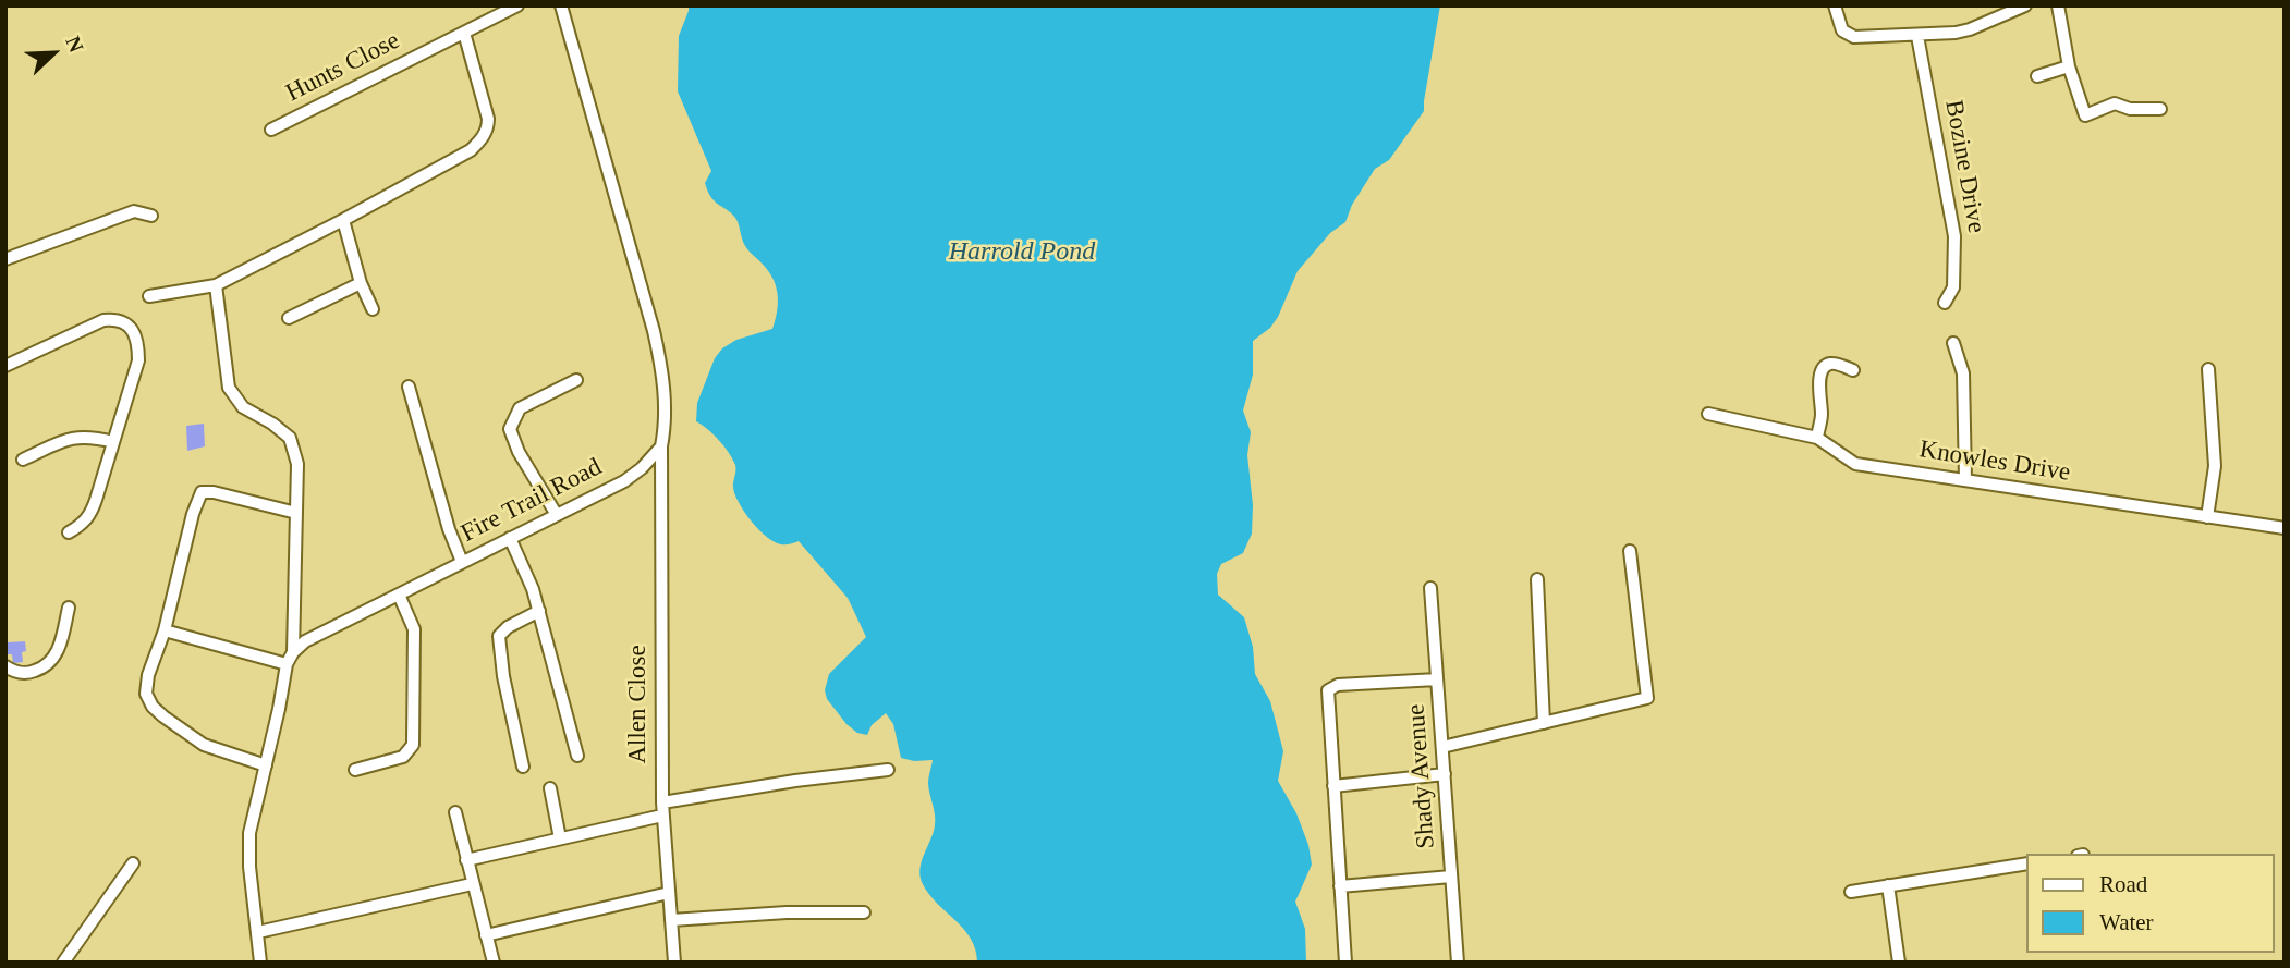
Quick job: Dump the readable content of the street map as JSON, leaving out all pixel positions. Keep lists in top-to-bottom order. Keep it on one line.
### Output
{"streets":{"street":["Hunts Close","Bozine Drive","Knowles Drive","Fire Trail Road","Allen Close","Shady Avenue"]},"crossings":[["Fire Trail Road","Allen Close"]],"water":["Harrold Pond"],"legend":["Road","Water"],"north":"top right"}
